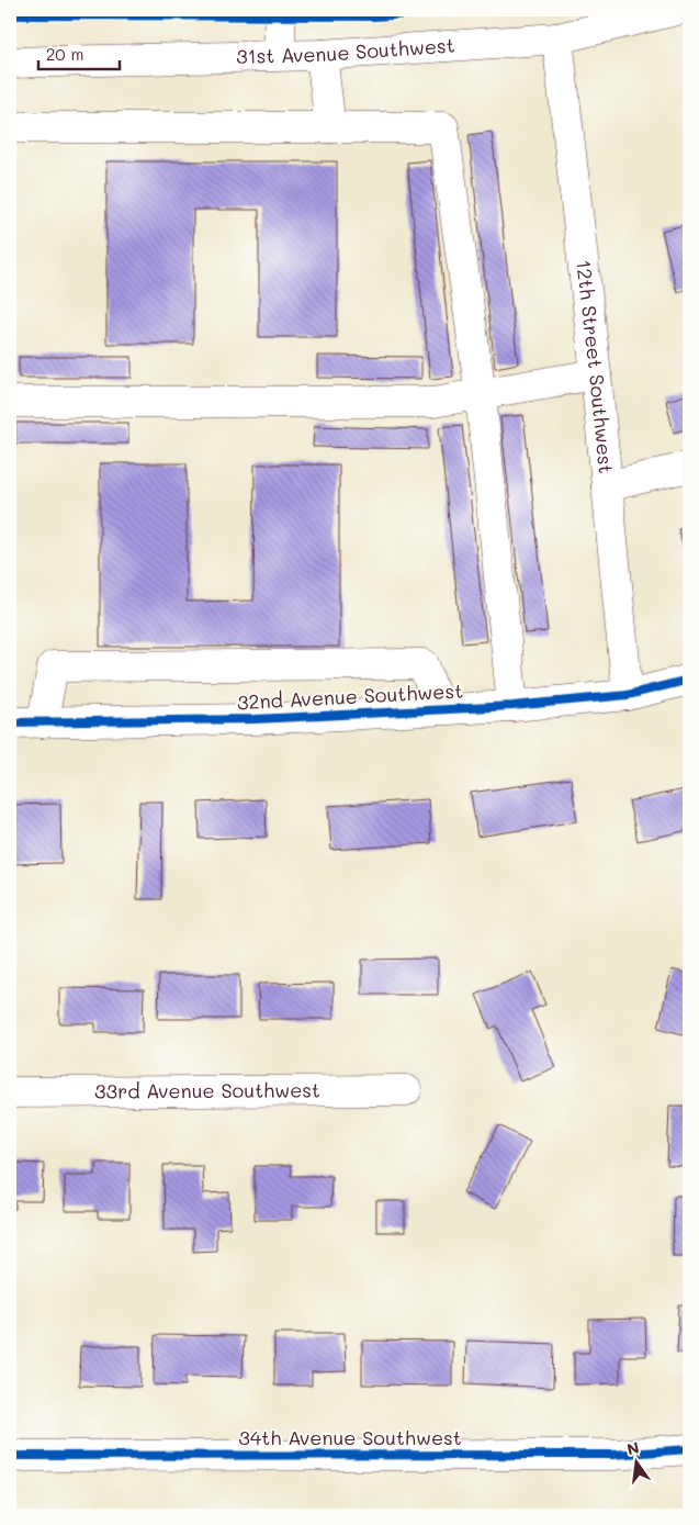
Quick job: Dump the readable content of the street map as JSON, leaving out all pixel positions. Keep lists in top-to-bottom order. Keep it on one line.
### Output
{"streets":{"street":["31st Avenue Southwest","12th Street Southwest","32nd Avenue Southwest","33rd Avenue Southwest","34th Avenue Southwest"]},"crossings":[["31st Avenue Southwest","12th Street Southwest"],["12th Street Southwest","32nd Avenue Southwest"]],"scale_bar":"20 m","north":"top"}
